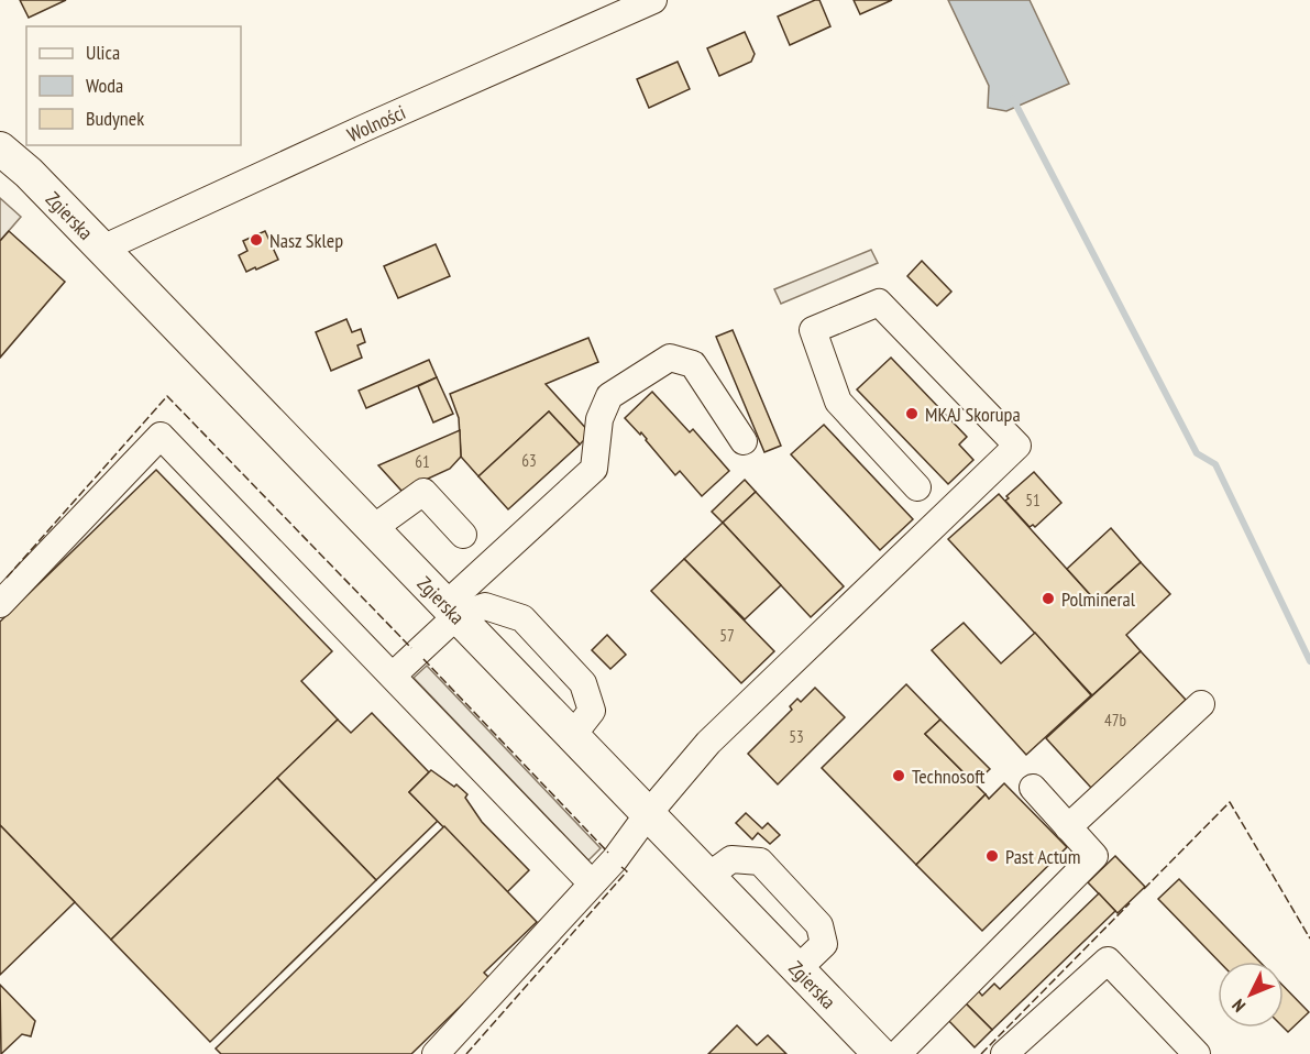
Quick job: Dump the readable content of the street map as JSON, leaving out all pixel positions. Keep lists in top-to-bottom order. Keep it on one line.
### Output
{"streets":{"main road":["Zgierska"],"street":["Wolności"]},"crossings":[["Wolności","Zgierska"]],"places":["Nasz Sklep","MKAJ Skorupa","Polmineral","Technosoft","Past Actum"],"house_numbers":["63","61","51","57","47b","53"],"legend":["Ulica","Woda","Budynek"],"north":"bottom left"}
